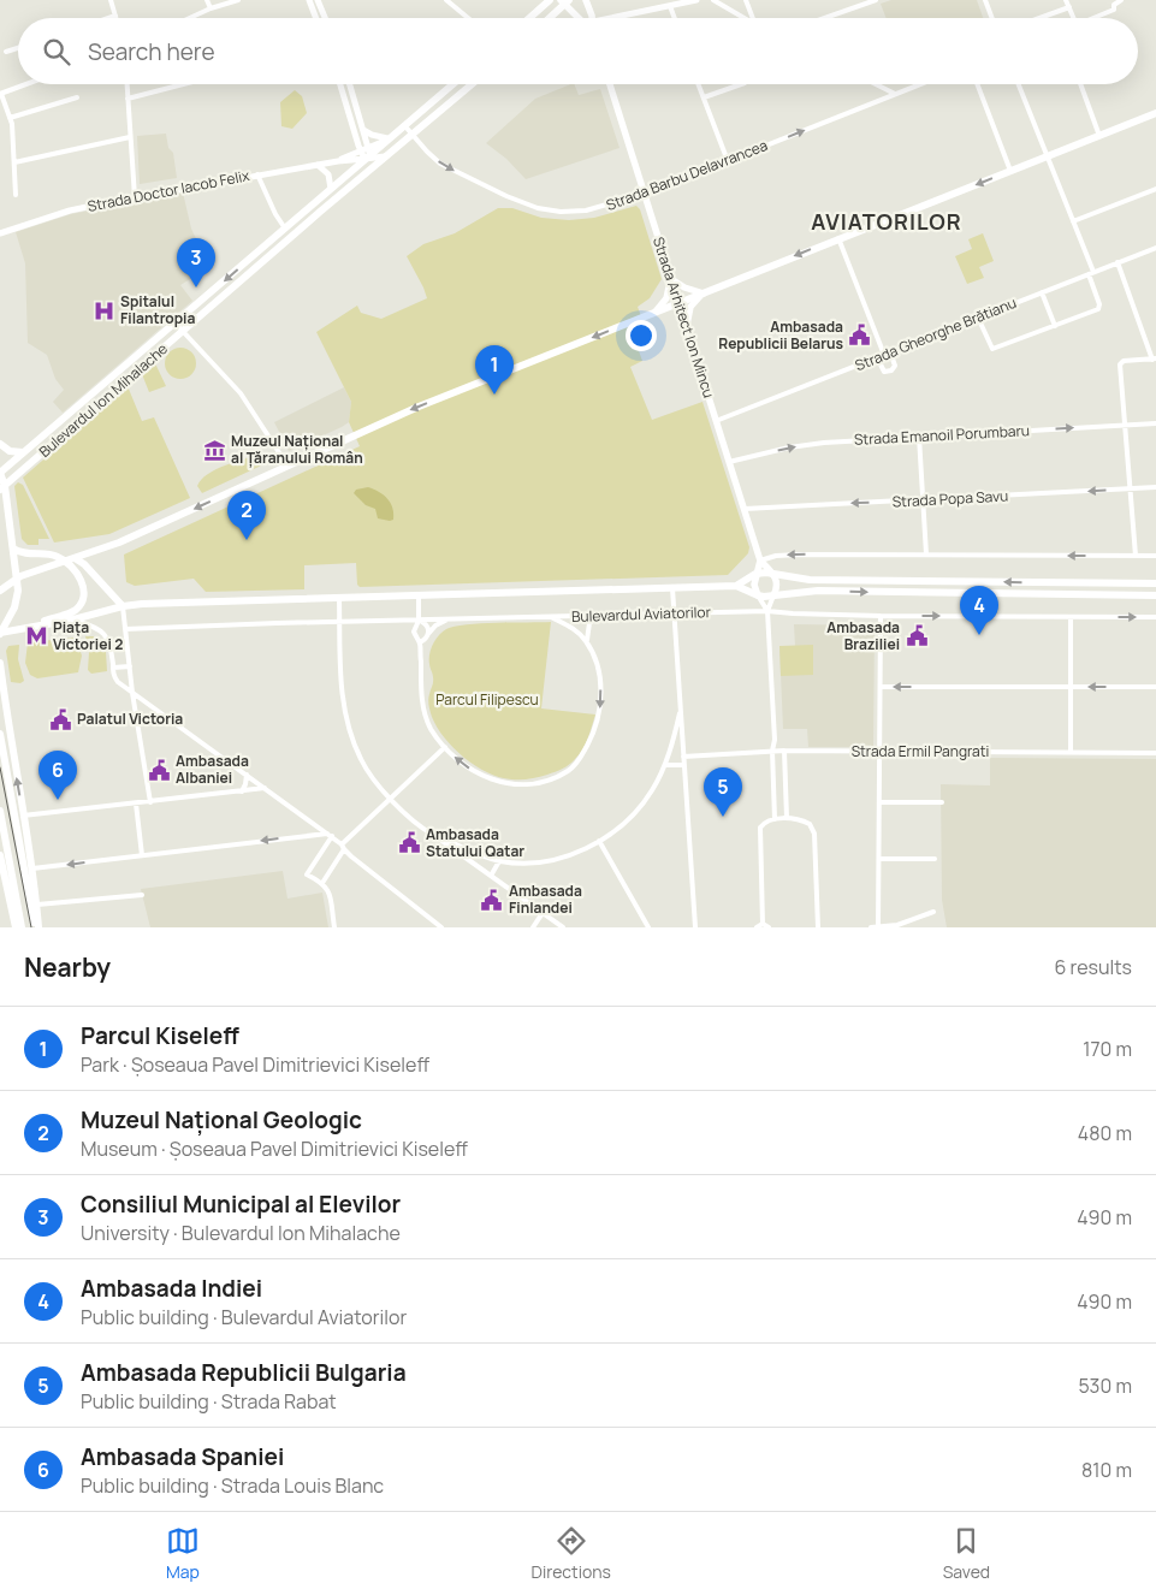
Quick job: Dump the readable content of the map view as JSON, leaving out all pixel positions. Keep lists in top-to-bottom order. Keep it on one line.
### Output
{"streets":{"main road":["Strada Arhitect Ion Mincu","Bulevardul Ion Mihalache","Bulevardul Aviatorilor"],"street":["Strada Barbu Delavrancea","Strada Doctor Iacob Felix","Strada Gheorghe Brătianu","Strada Emanoil Porumbaru","Strada Popa Savu","Strada Ermil Pangrati"]},"crossings":[["Strada Barbu Delavrancea","Strada Arhitect Ion Mincu"],["Strada Barbu Delavrancea","Bulevardul Ion Mihalache"],["Strada Doctor Iacob Felix","Bulevardul Ion Mihalache"],["Strada Arhitect Ion Mincu","Strada Gheorghe Brătianu"],["Strada Arhitect Ion Mincu","Strada Emanoil Porumbaru"],["Strada Arhitect Ion Mincu","Strada Popa Savu"]],"one_way":["Strada Barbu Delavrancea","Strada Emanoil Porumbaru","Strada Popa Savu"],"districts":["AVIATORILOR"],"parks":["Parcul Filipescu"],"places":{"hospital":["Spitalul Filantropia"],"public building":["Ambasada Republicii Belarus","Ambasada Braziliei","Palatul Victoria","Ambasada Albaniei","Ambasada Statului Qatar","Ambasada Finlandei"],"museum":["Muzeul Național al Țăranului Român"],"metro station":["Piața Victoriei 2"]},"page":{"search":"Search here","pins":["3","1","2","4","6","5"],"heading":["Nearby","6 results"],"list":[{"mark":"1","name":"Parcul Kiseleff","note":"Park · Șoseaua Pavel Dimitrievici Kiseleff","value":"170 m"},{"mark":"2","name":"Muzeul Național Geologic","note":"Museum · Șoseaua Pavel Dimitrievici Kiseleff","value":"480 m"},{"mark":"3","name":"Consiliul Municipal al Elevilor","note":"University · Bulevardul Ion Mihalache","value":"490 m"},{"mark":"4","name":"Ambasada Indiei","note":"Public building · Bulevardul Aviatorilor","value":"490 m"},{"mark":"5","name":"Ambasada Republicii Bulgaria","note":"Public building · Strada Rabat","value":"530 m"},{"mark":"6","name":"Ambasada Spaniei","note":"Public building · Strada Louis Blanc","value":"810 m"}],"nav":["Map","Directions","Saved"]}}
